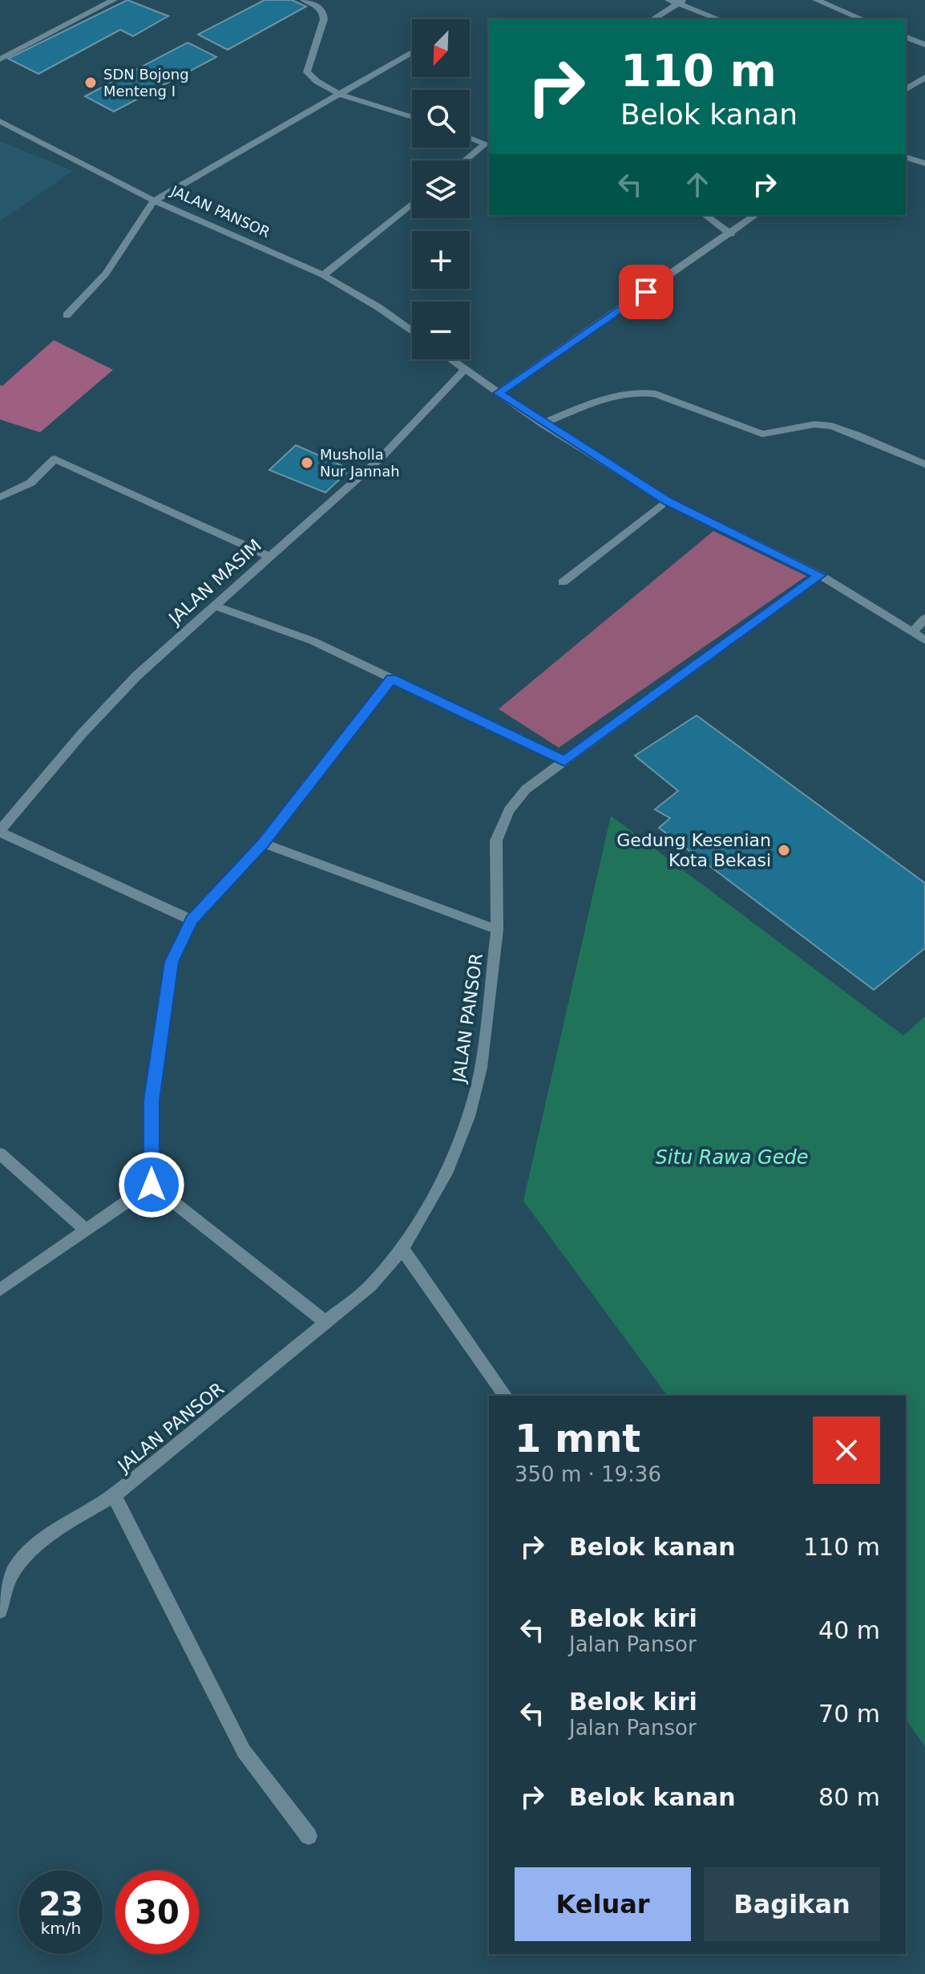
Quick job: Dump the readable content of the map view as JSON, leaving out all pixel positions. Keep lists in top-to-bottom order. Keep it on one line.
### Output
{"streets":{"street":["JALAN PANSOR","JALAN MASIM"]},"water":["Situ Rawa Gede"],"places":["SDN Bojong Menteng I","Musholla Nur Jannah","Gedung Kesenian Kota Bekasi"],"north":"bottom left","page":{"map_buttons":["+","−"],"turn":["110 m","Belok kanan"],"heading":["1 mnt","350 m · 19:36"],"list":[{"name":"Belok kanan","value":"110 m"},{"name":"Belok kiri","note":"Jalan Pansor","value":"40 m"},{"name":"Belok kiri","note":"Jalan Pansor","value":"70 m"},{"name":"Belok kanan","value":"80 m"}],"buttons":["Keluar","Bagikan"],"speed":"23 km/h","limit":"30"}}
